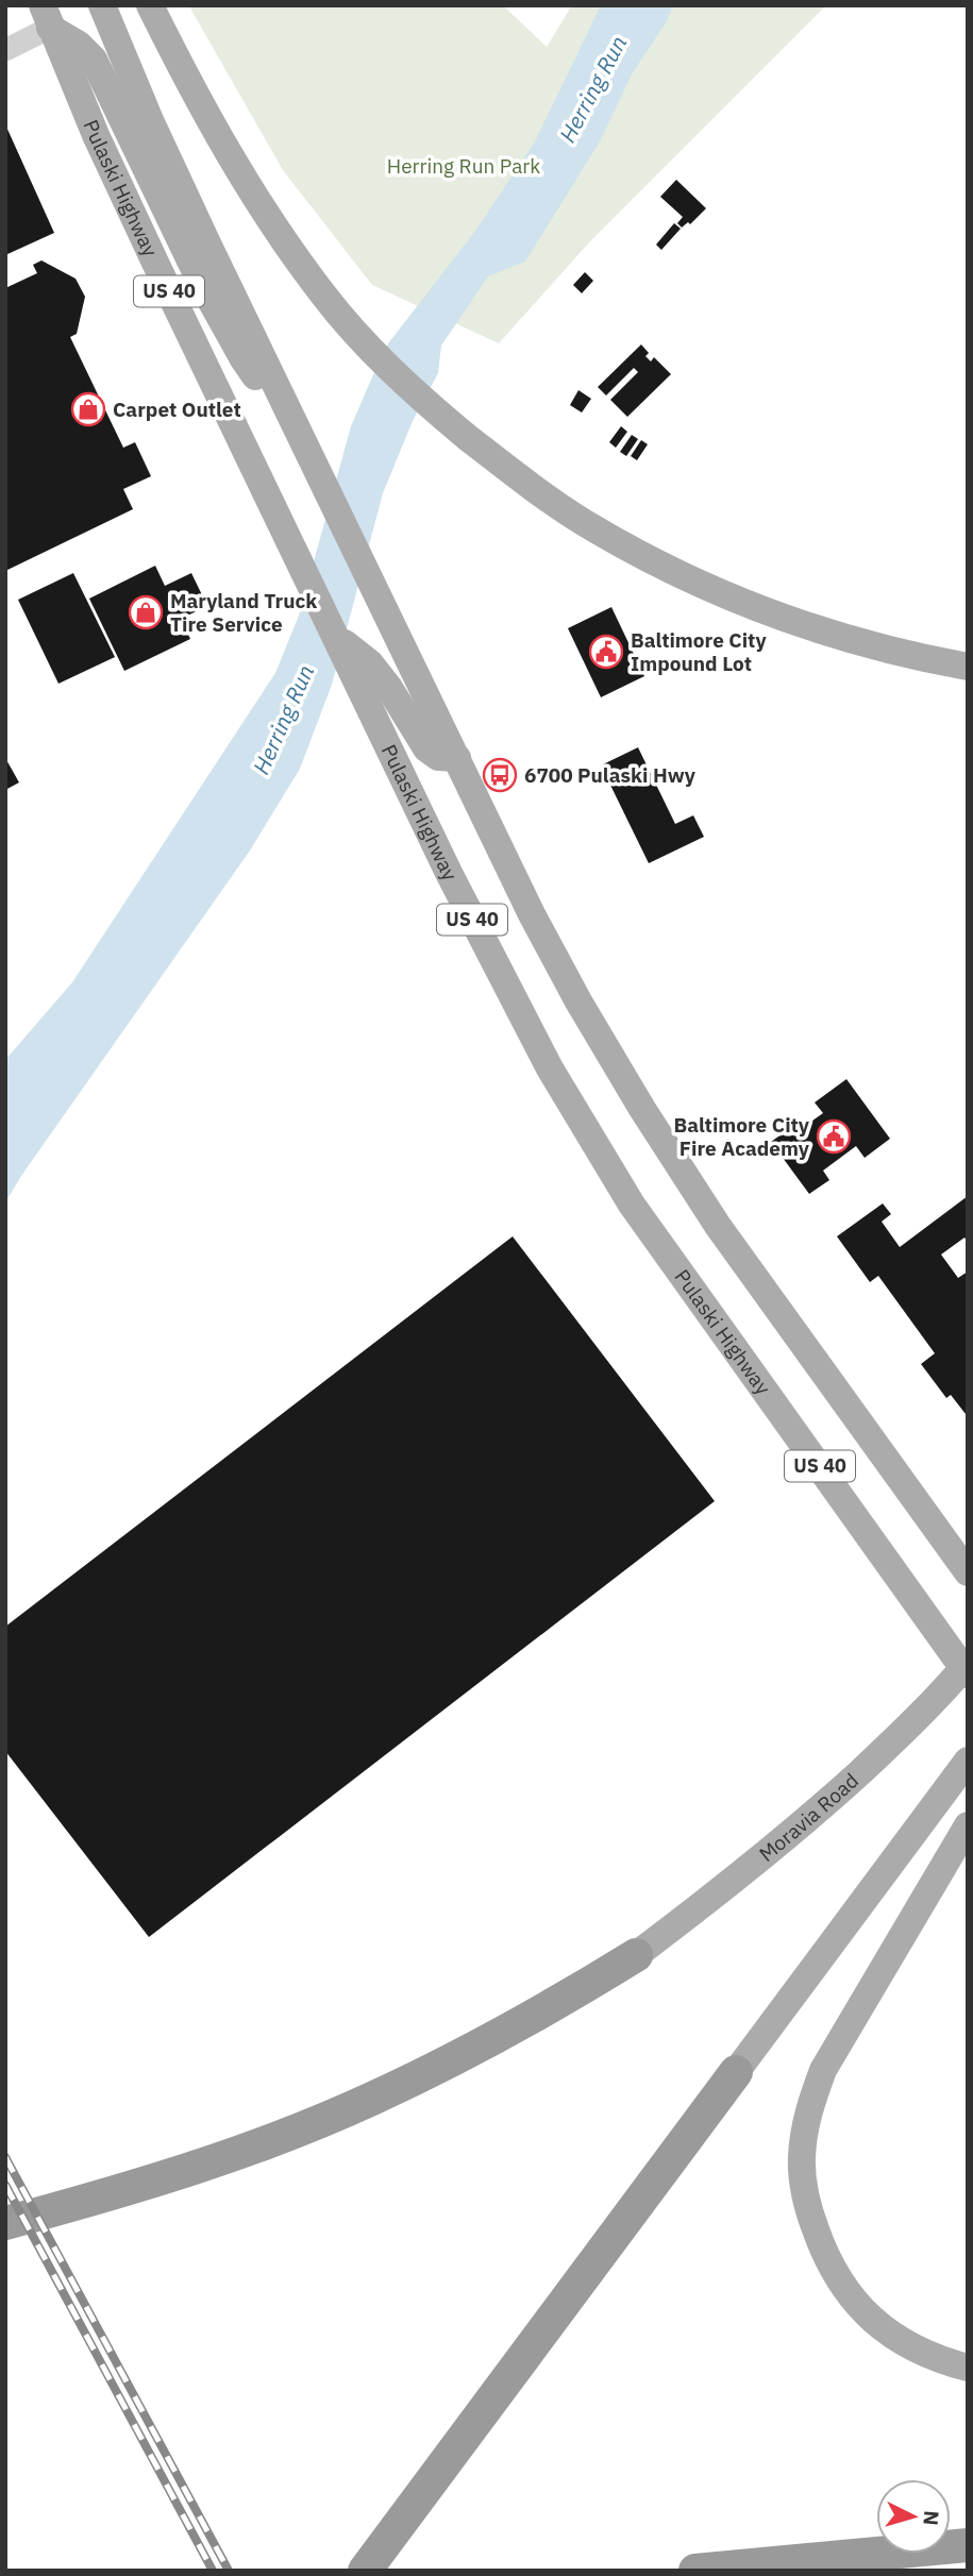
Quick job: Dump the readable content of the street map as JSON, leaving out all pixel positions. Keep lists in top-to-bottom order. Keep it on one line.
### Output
{"streets":{"main road":["Pulaski Highway","US 40","Moravia Road"]},"water":["Herring Run"],"parks":["Herring Run Park"],"places":{"shop":["Carpet Outlet","Maryland Truck Tire Service"],"public building":["Baltimore City Impound Lot","Baltimore City Fire Academy"],"bus stop":["6700 Pulaski Hwy"]},"north":"right"}
